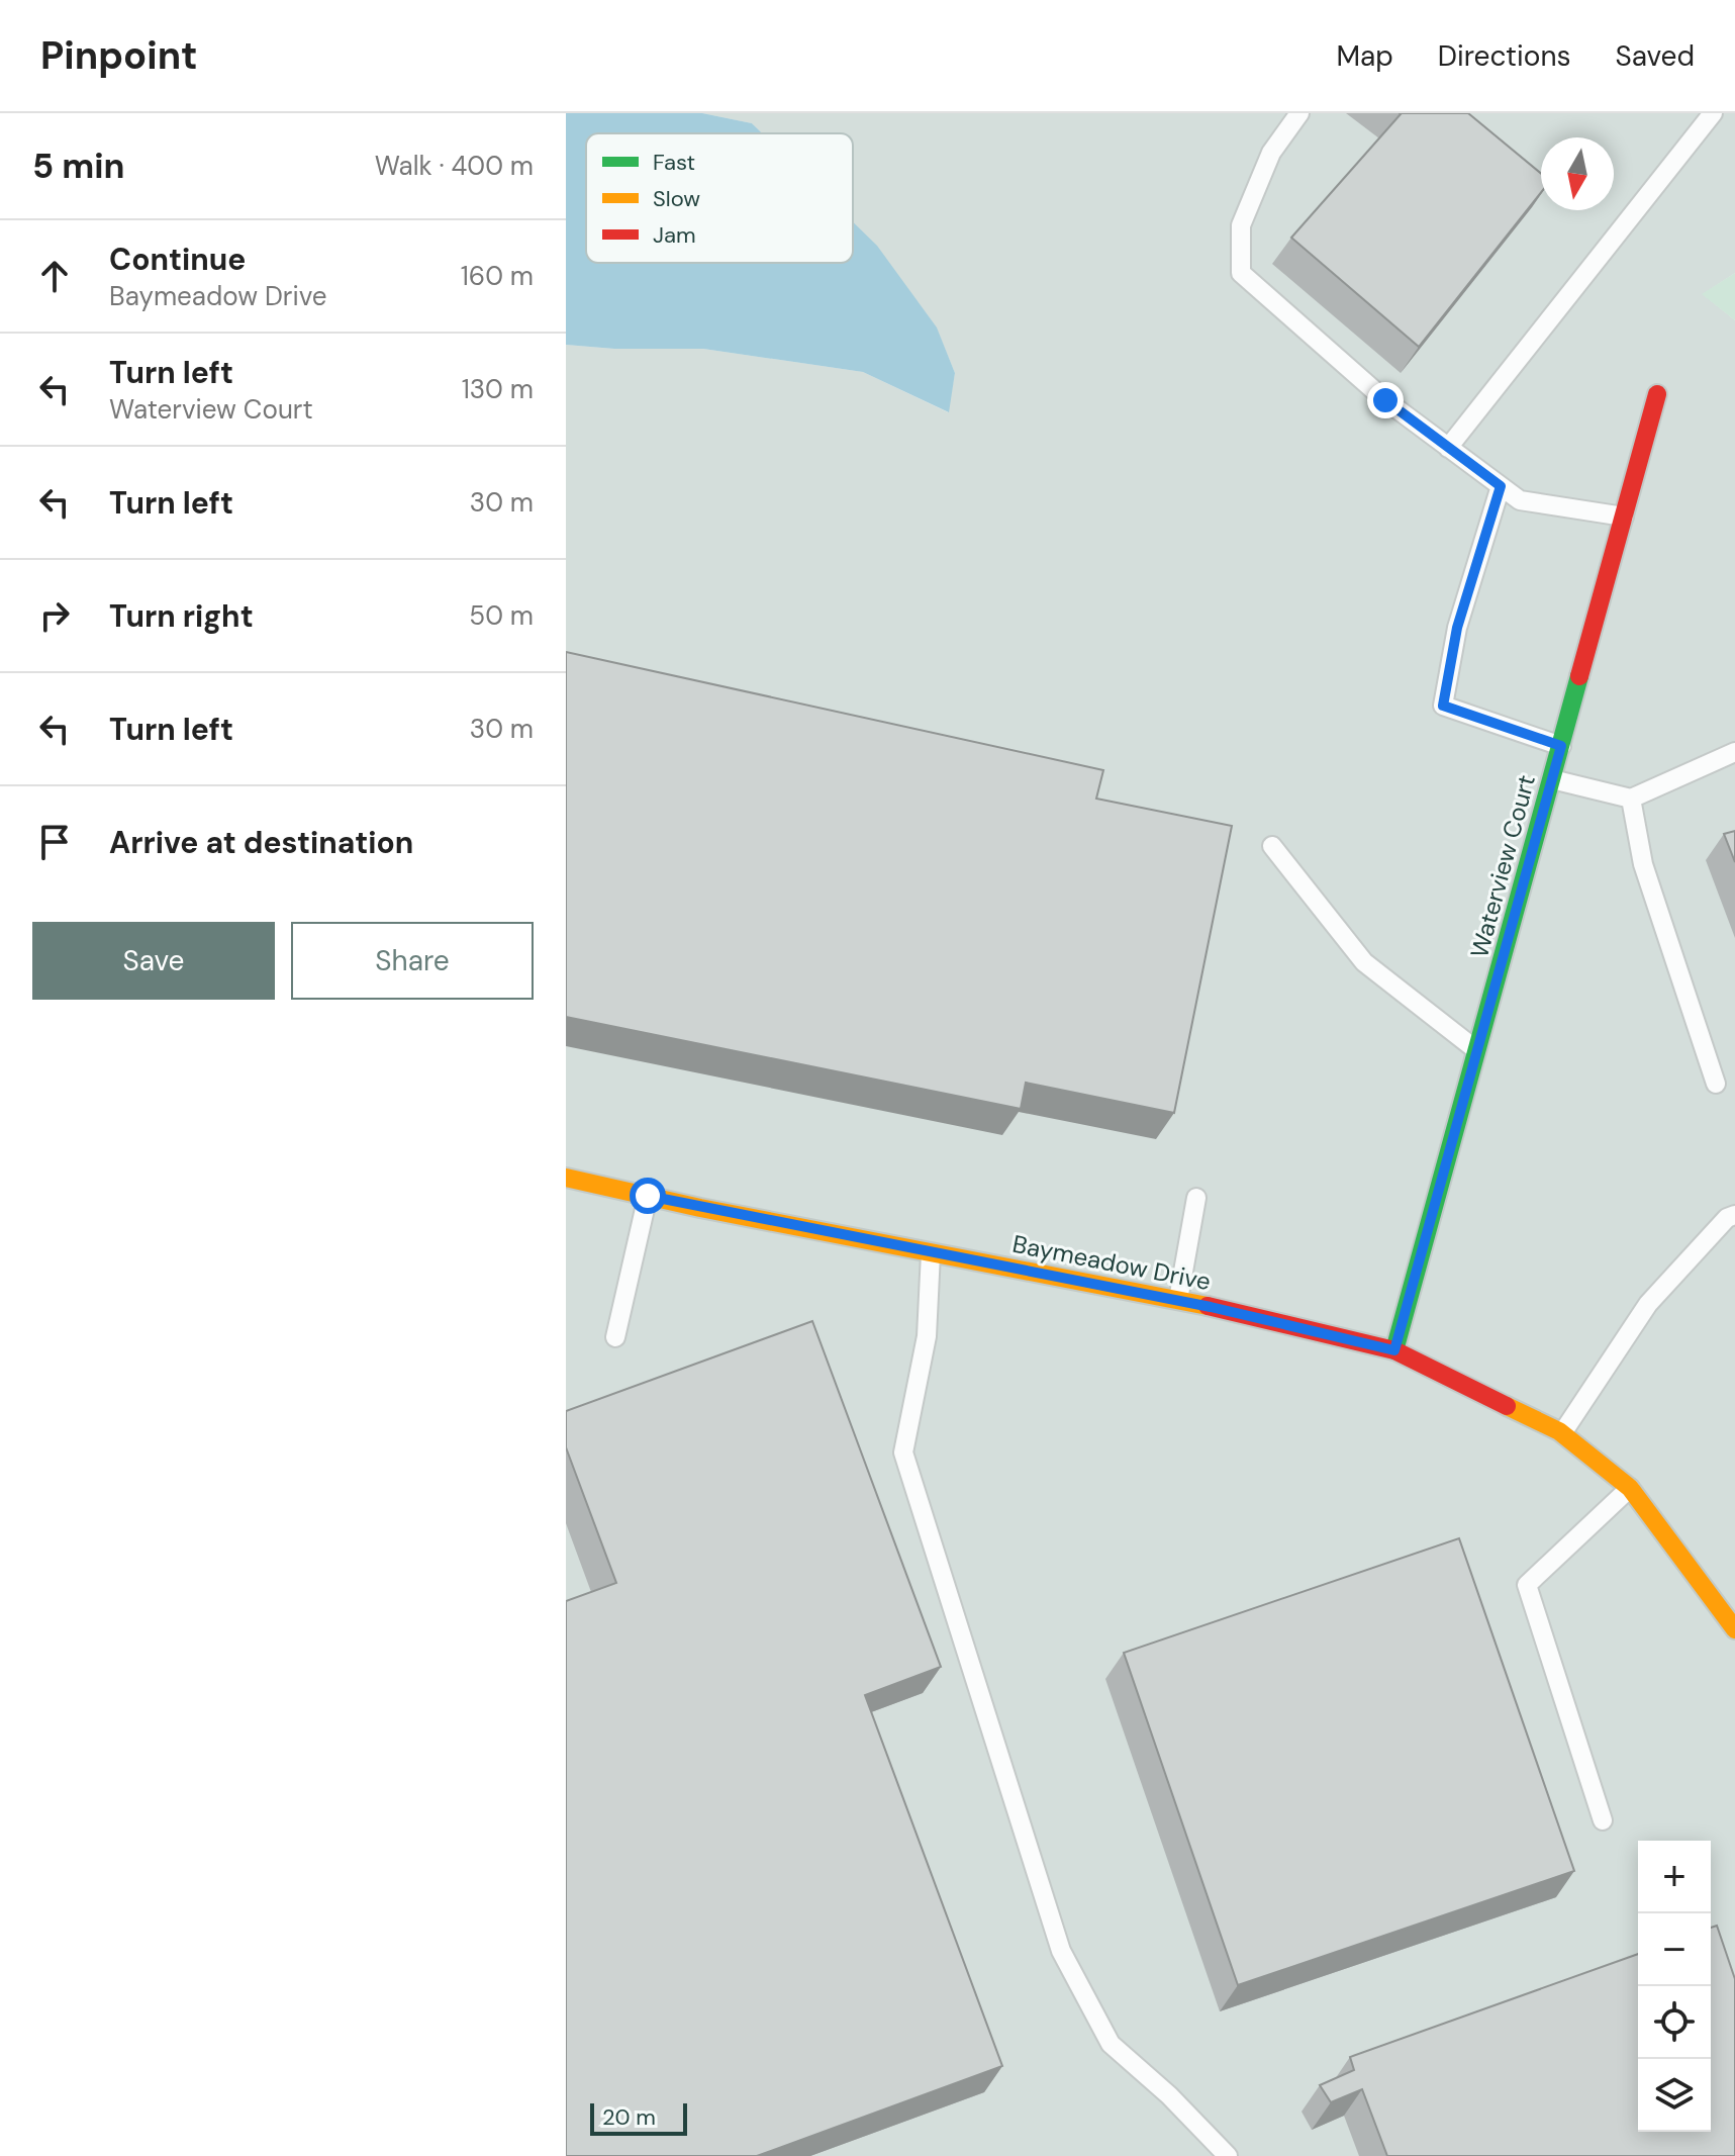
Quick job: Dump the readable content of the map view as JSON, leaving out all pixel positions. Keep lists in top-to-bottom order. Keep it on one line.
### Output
{"streets":{"street":["Waterview Court","Baymeadow Drive"]},"crossings":[["Waterview Court","Baymeadow Drive"]],"legend":["Fast","Slow","Jam"],"scale_bar":"20 m","north":"bottom","page":{"header":"Pinpoint","nav":["Map","Directions","Saved"],"heading":["5 min","Walk · 400 m"],"list":[["Continue","Baymeadow Drive","160 m"],["Turn left","Waterview Court","130 m"],["Turn left","30 m"],["Turn right","50 m"],["Turn left","30 m"],"Arrive at destination"],"buttons":["Save","Share"],"map_buttons":["+","−"],"scale":"20 m"}}
